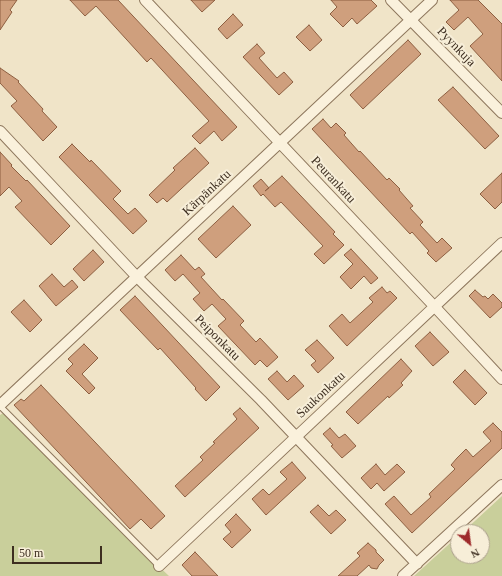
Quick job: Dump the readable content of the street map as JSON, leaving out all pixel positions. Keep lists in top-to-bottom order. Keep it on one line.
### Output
{"streets":{"street":["Pyynkuja","Peurankatu","Kärpänkatu","Peiponkatu","Saukonkatu"]},"crossings":[["Pyynkuja","Kärpänkatu"],["Peurankatu","Kärpänkatu"],["Peurankatu","Saukonkatu"],["Kärpänkatu","Peiponkatu"],["Peiponkatu","Saukonkatu"]],"scale_bar":"50 m","north":"bottom right"}
